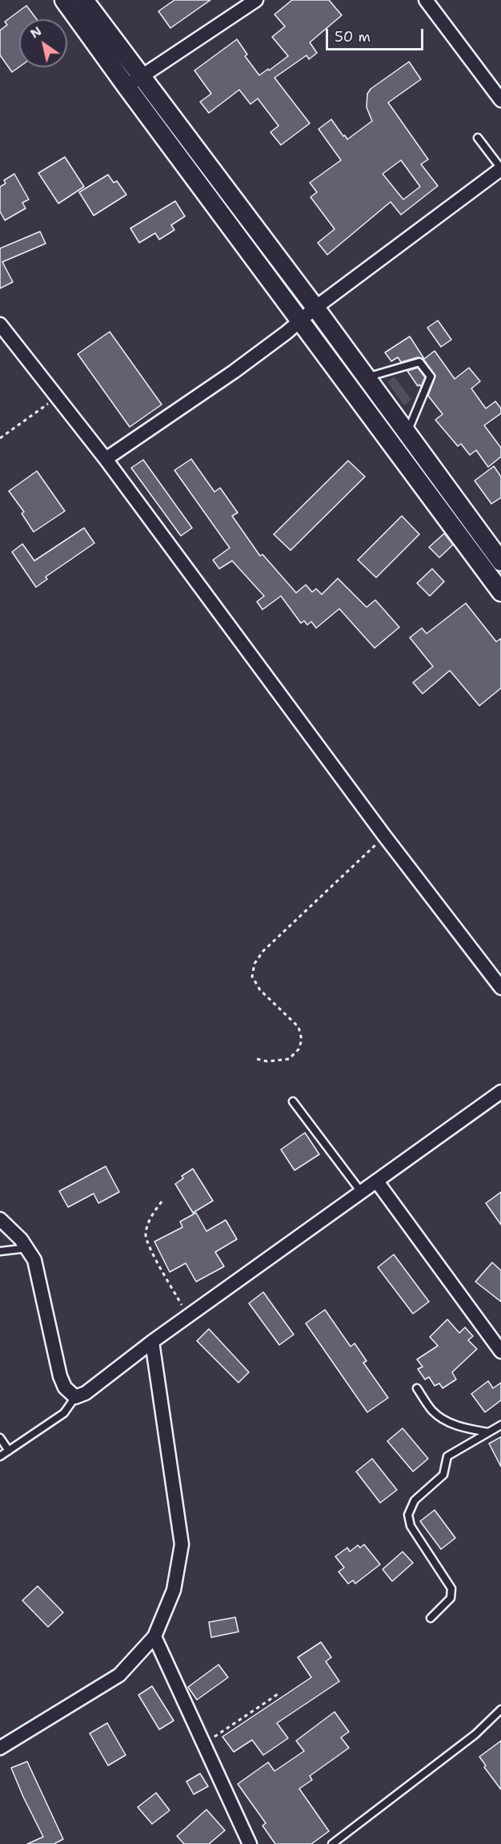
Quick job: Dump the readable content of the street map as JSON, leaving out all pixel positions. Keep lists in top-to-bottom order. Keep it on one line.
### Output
{"scale_bar":"50 m","north":"top left"}
